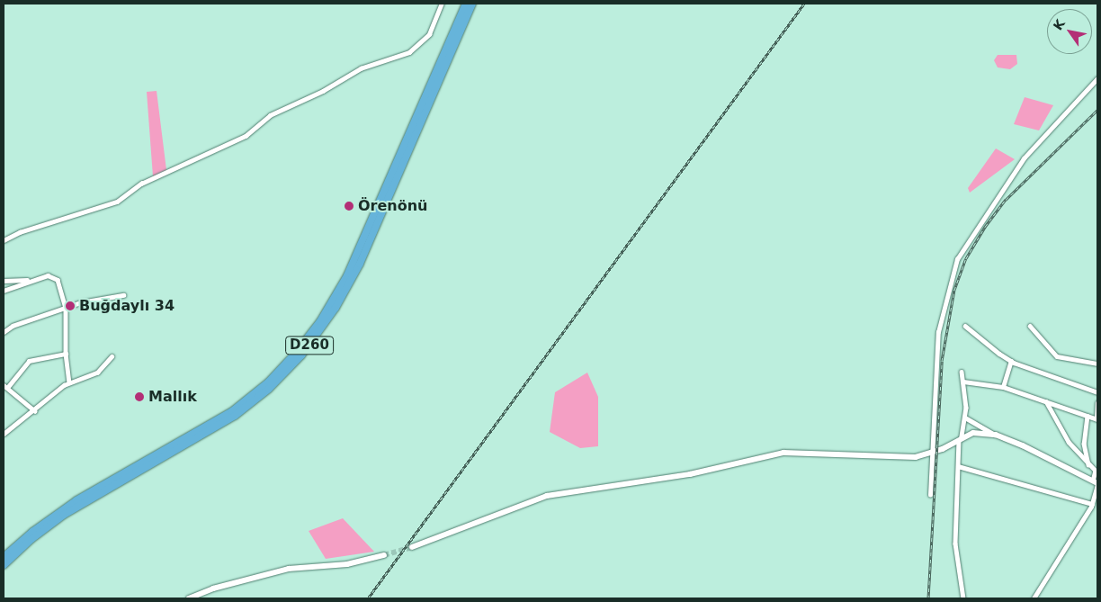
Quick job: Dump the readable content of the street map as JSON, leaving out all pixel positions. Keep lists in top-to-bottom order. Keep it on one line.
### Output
{"streets":{"highway":["D260"]},"places":["Örenönü","Buğdaylı 34","Mallık"],"north":"top left"}
